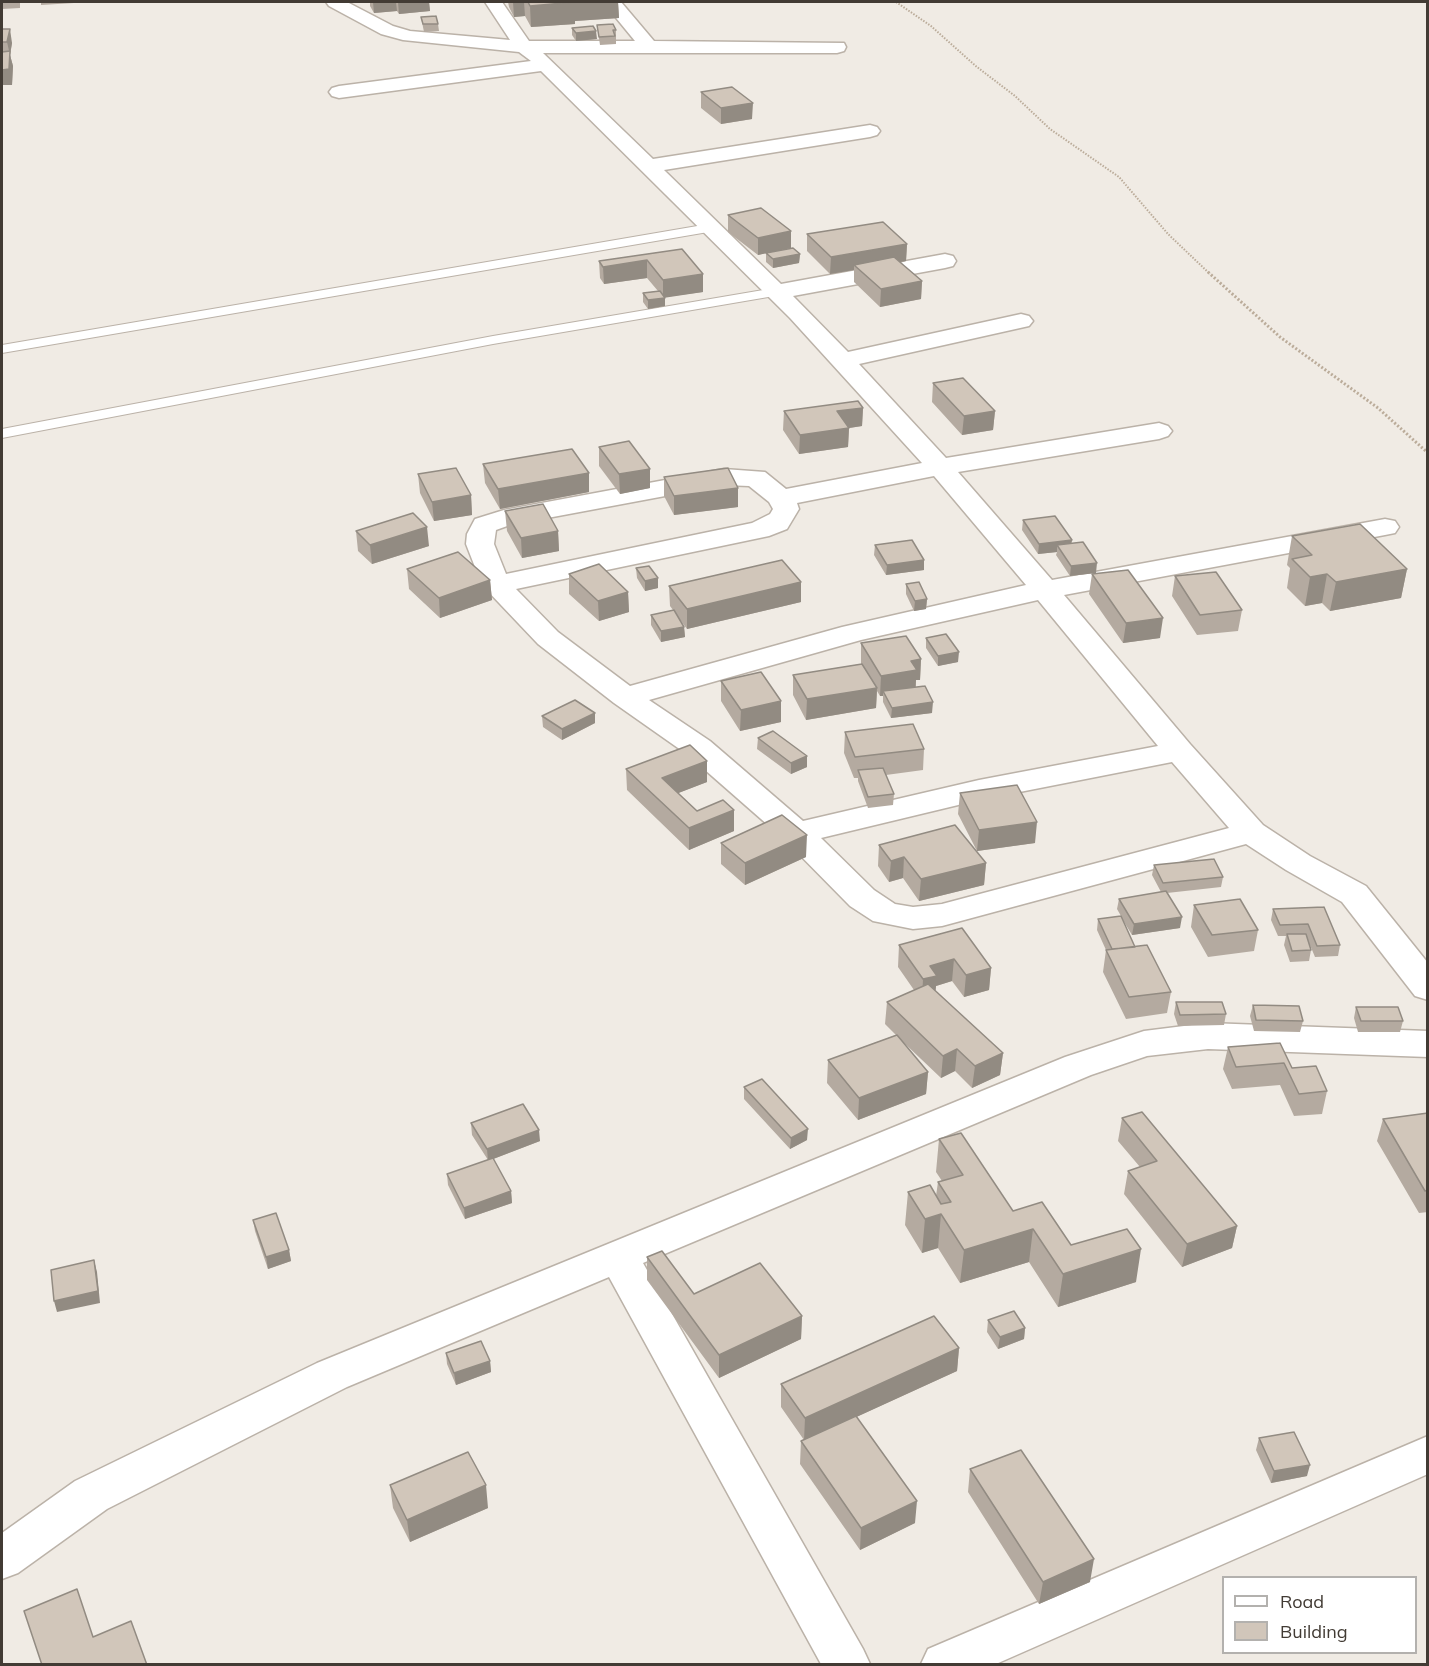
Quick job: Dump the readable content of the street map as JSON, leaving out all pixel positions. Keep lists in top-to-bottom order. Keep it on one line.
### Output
{"legend":["Road","Building"]}
